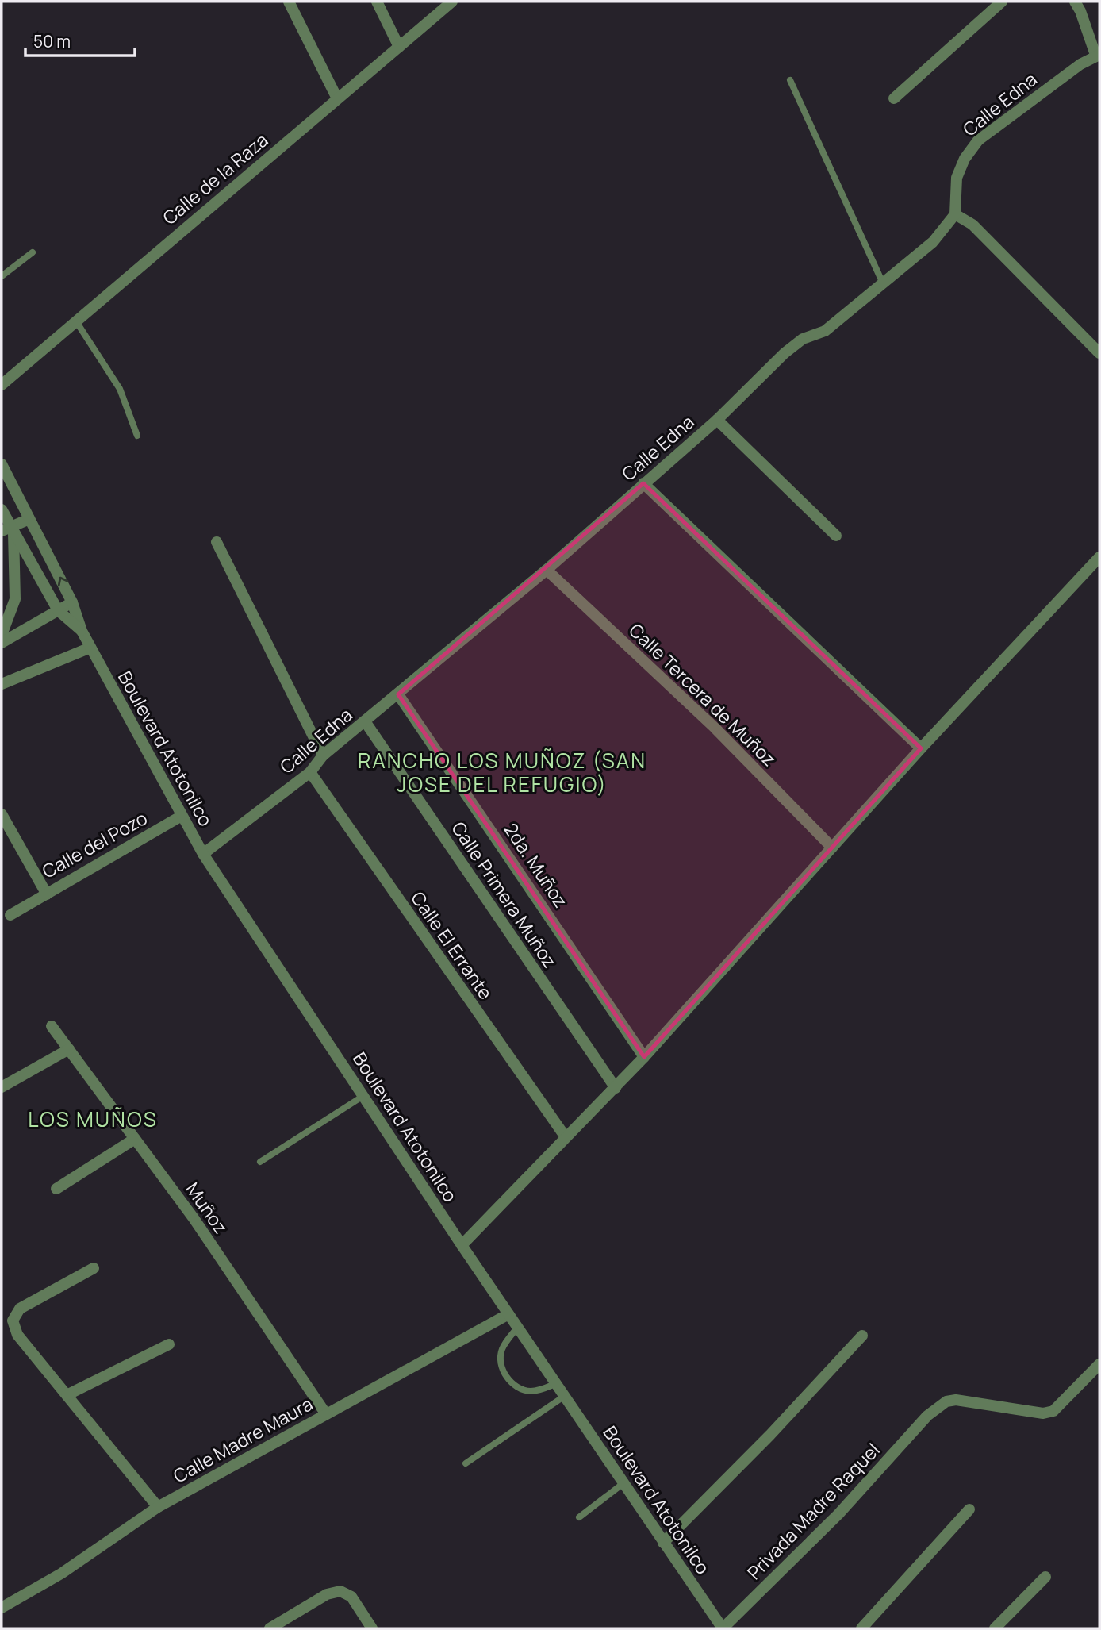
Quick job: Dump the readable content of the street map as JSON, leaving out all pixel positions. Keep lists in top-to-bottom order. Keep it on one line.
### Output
{"streets":{"street":["Calle Edna","Calle de la Raza","Calle Tercera de Muñoz","Boulevard Atotonilco","Calle del Pozo","2da. Muñoz","Calle Primera Muñoz","Calle El Errante","Muñoz","Calle Madre Maura","Privada Madre Raquel"]},"crossings":[["Calle Edna","Calle Tercera de Muñoz"],["Calle Edna","Boulevard Atotonilco"],["Calle Edna","2da. Muñoz"],["Calle Edna","Calle Primera Muñoz"],["Calle Edna","Calle El Errante"],["Boulevard Atotonilco","Calle del Pozo"],["Boulevard Atotonilco","Calle Madre Maura"],["Boulevard Atotonilco","Privada Madre Raquel"],["Muñoz","Calle Madre Maura"]],"districts":["RANCHO LOS MUÑOZ (SAN JOSE DEL REFUGIO)","LOS MUÑOS"],"scale_bar":"50 m"}
